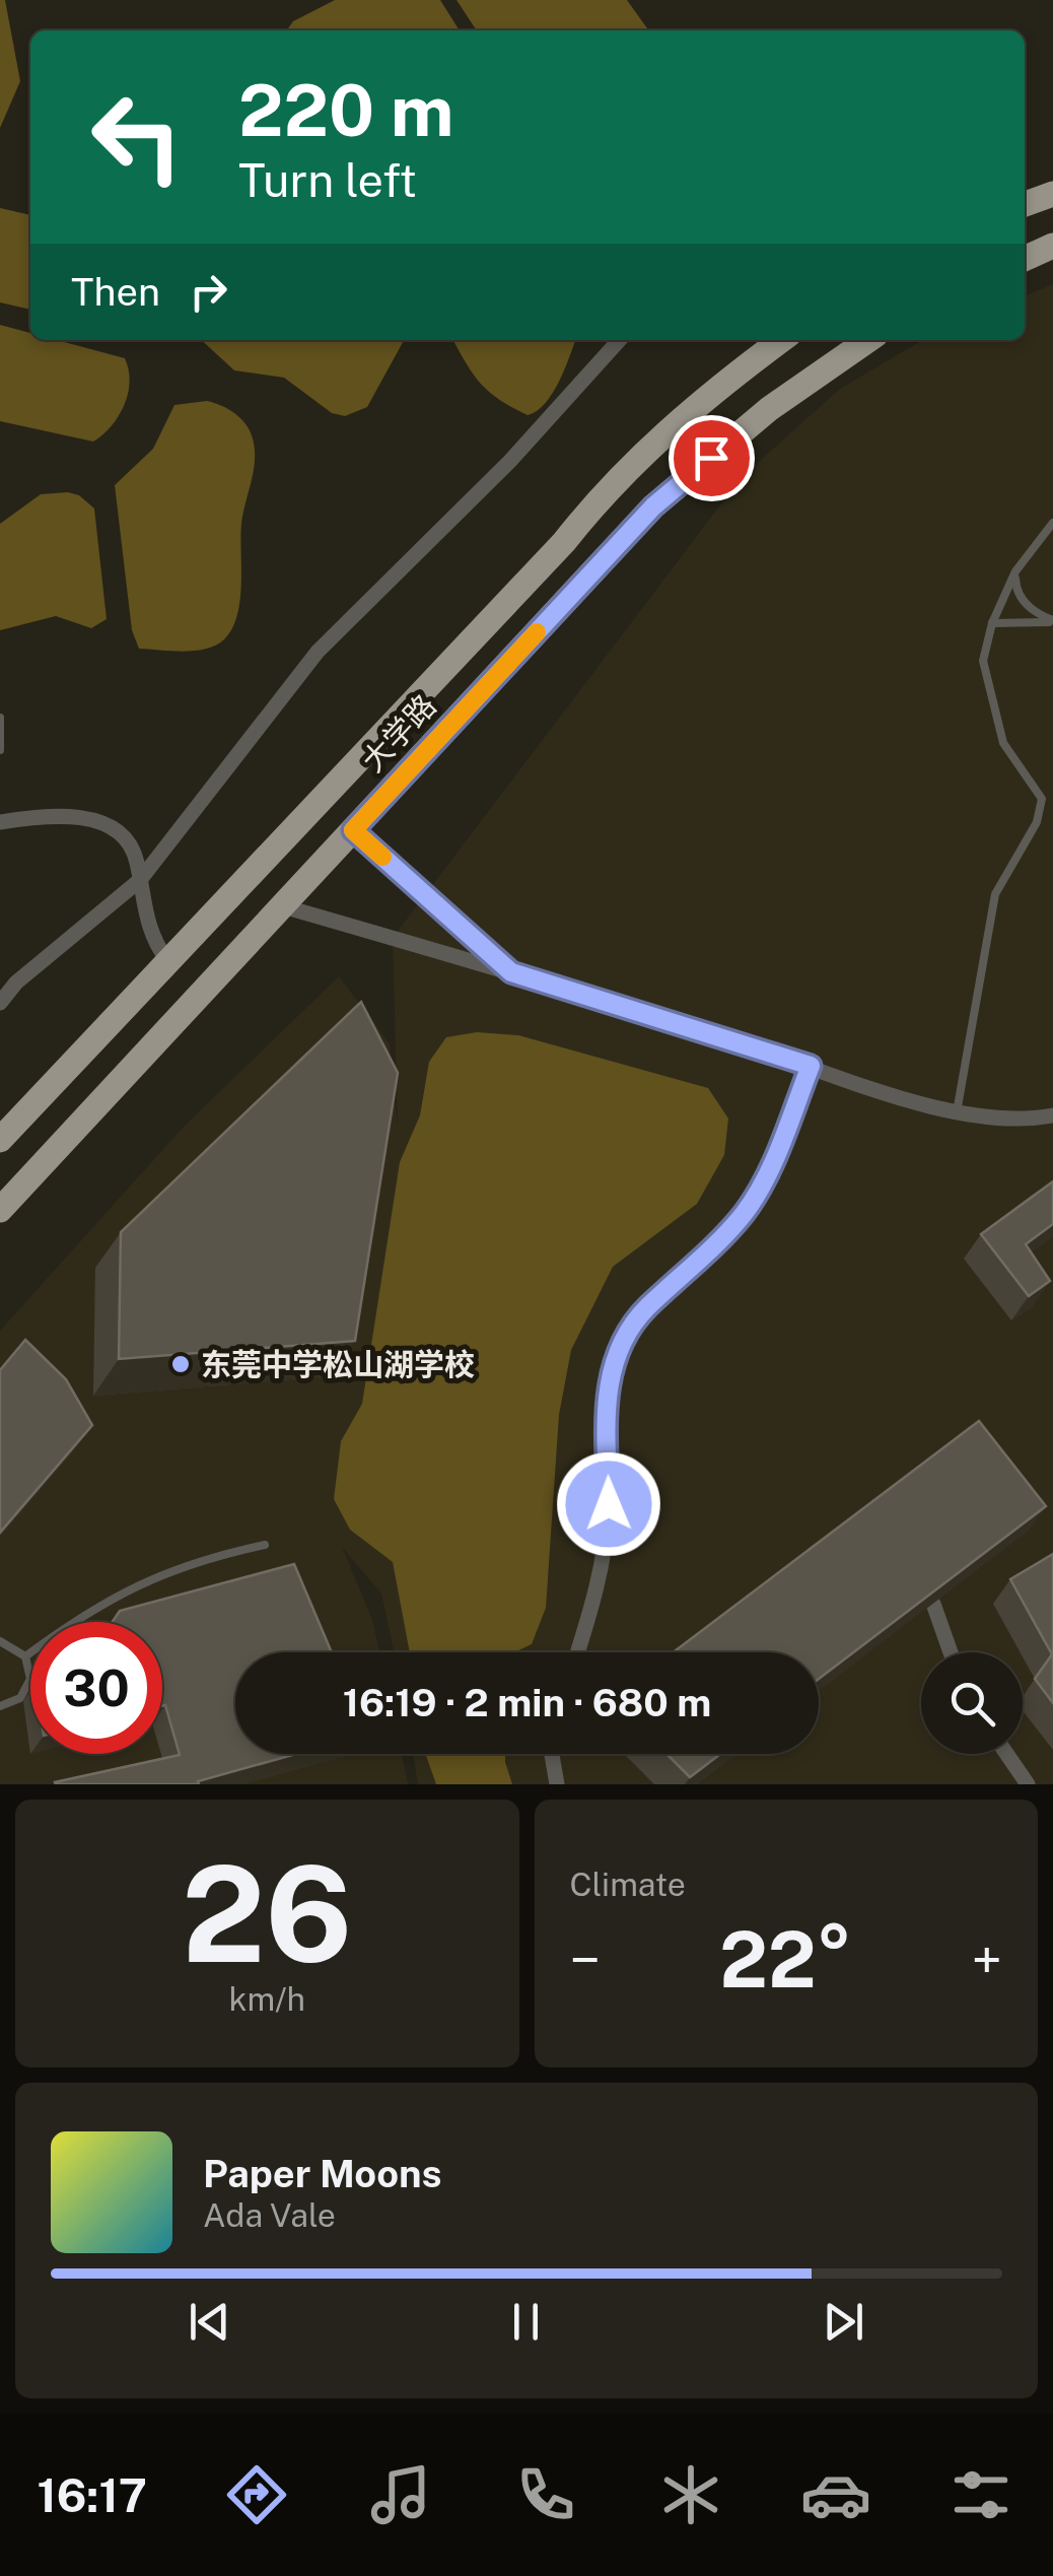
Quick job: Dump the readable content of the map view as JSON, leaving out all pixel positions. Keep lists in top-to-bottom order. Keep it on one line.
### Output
{"streets":{"main road":["大学路"]},"places":["东莞中学松山湖学校"],"page":{"turn":["220 m","Turn left"],"then":"Then","limit":"30","trip":"16:19 · 2 min · 680 m","tile":[["26","km/h"],"Climate"],"heat":["−","22°","+"],"song":["Paper Moons","Ada Vale"],"tabs":"16:17"}}
